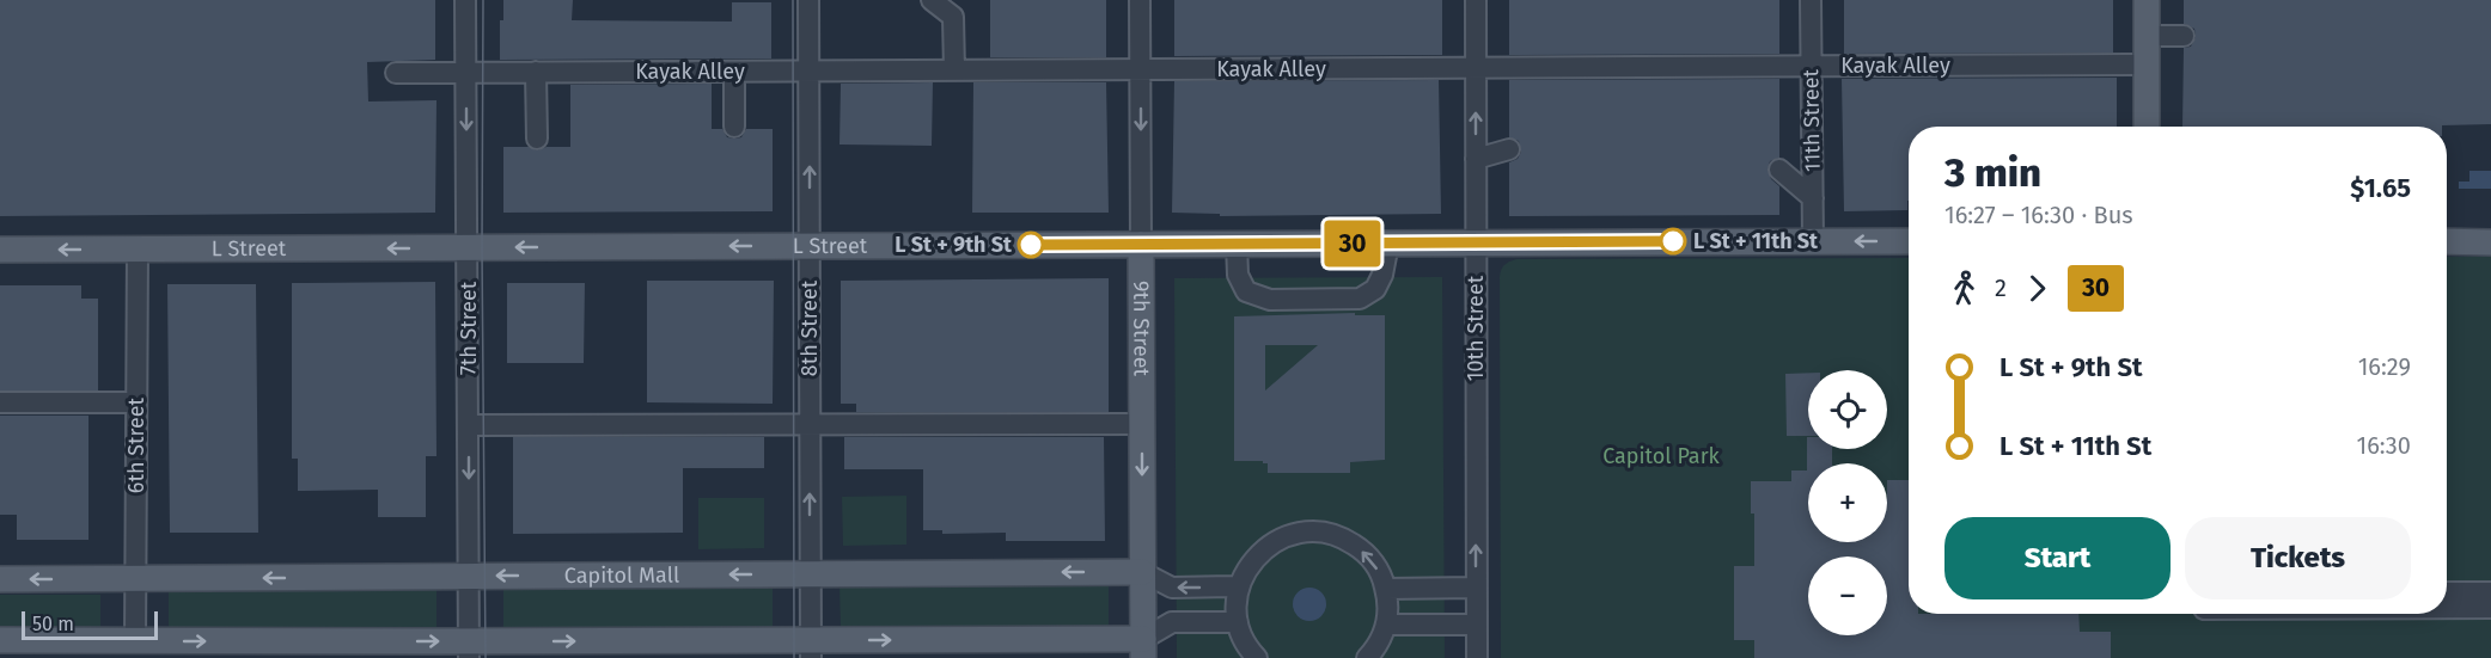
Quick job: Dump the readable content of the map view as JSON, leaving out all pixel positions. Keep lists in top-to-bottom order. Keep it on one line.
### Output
{"streets":{"main road":["L Street","9th Street","Capitol Mall"],"street":["Kayak Alley","11th Street","7th Street","8th Street","10th Street","6th Street"]},"crossings":[["Kayak Alley","11th Street"],["Kayak Alley","7th Street"],["Kayak Alley","8th Street"],["Kayak Alley","10th Street"],["Kayak Alley","9th Street"],["11th Street","L Street"],["L Street","7th Street"],["L Street","8th Street"],["L Street","10th Street"],["L Street","9th Street"],["L Street","6th Street"],["7th Street","Capitol Mall"],["8th Street","Capitol Mall"],["9th Street","Capitol Mall"],["6th Street","Capitol Mall"]],"one_way":["L Street","7th Street","8th Street","10th Street","9th Street"],"parks":["Capitol Park"],"places":["L St + 11th St","L St + 9th St"],"lines":["bus line 30"],"scale_bar":"50 m","page":{"on_map":"30","heading":["3 min","16:27 – 16:30 · Bus","$1.65"],"legs":["2","30"],"list":[{"name":"L St + 9th St","value":"16:29"},{"name":"L St + 11th St","value":"16:30"}],"map_buttons":["+","−"],"buttons":["Start","Tickets"],"scale":"50 m"}}
